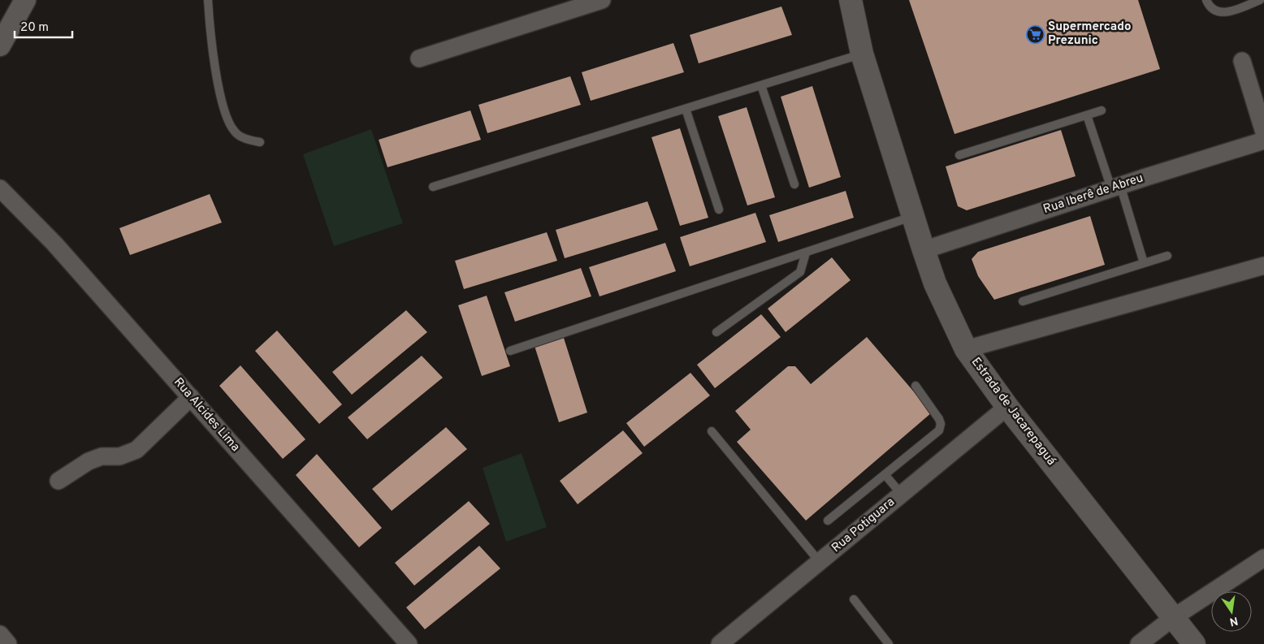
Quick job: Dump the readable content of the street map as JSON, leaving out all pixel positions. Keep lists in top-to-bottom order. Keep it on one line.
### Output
{"streets":{"main road":["Estrada de Jacarepaguá"],"street":["Rua Iberê de Abreu","Rua Alcides Lima","Rua Potiguara"]},"crossings":[["Rua Iberê de Abreu","Estrada de Jacarepaguá"],["Estrada de Jacarepaguá","Rua Potiguara"]],"places":{"supermarket":["Supermercado Prezunic"]},"scale_bar":"20 m","north":"bottom"}
